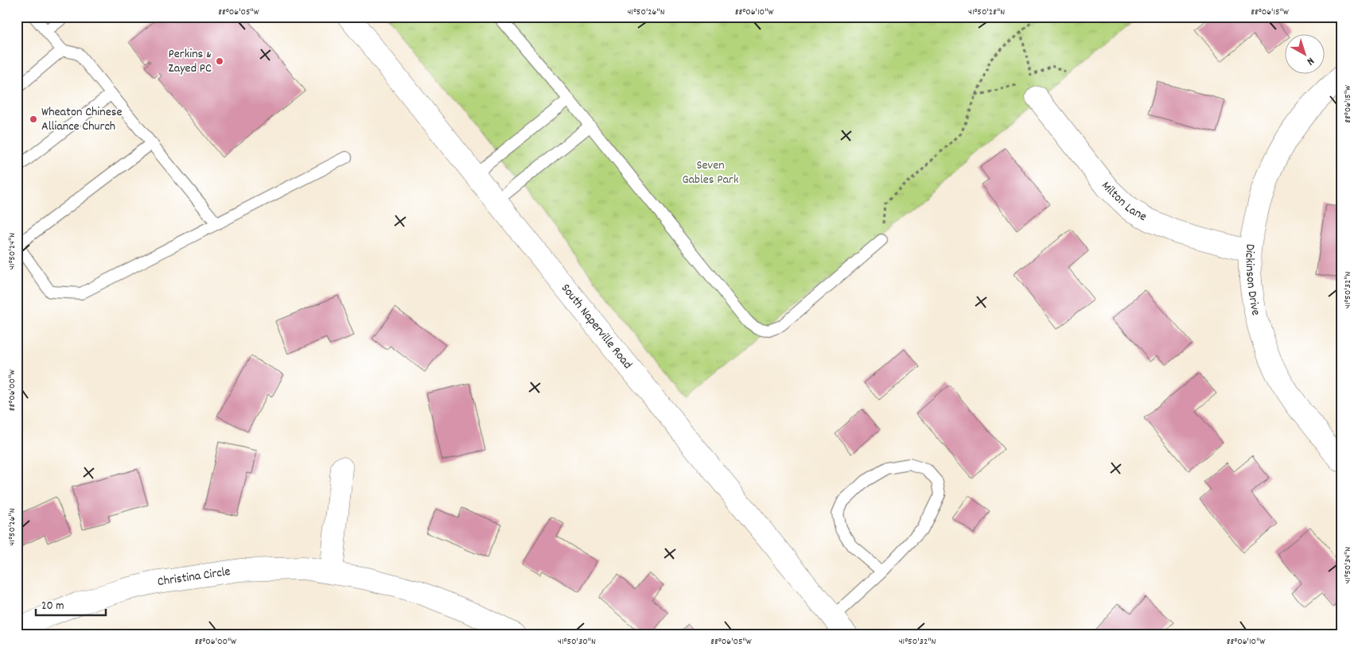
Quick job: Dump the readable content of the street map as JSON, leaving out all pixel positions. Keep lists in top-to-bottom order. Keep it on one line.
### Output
{"streets":{"street":["Milton Lane","Dickinson Drive","South Naperville Road","Christina Circle"]},"crossings":[["Milton Lane","Dickinson Drive"]],"parks":["Seven Gables Park"],"places":["Perkins & Zayed PC","Wheaton Chinese Alliance Church"],"scale_bar":"20 m","north":"bottom right","coordinates":["88°06'05\"W","41°50'26\"N","88°06'10\"W","41°50'28\"N","88°06'15\"W","41°50'24\"N","41°50'32\"N","88°06'00\"W","41°50'34\"N","41°50'30\"N"]}
